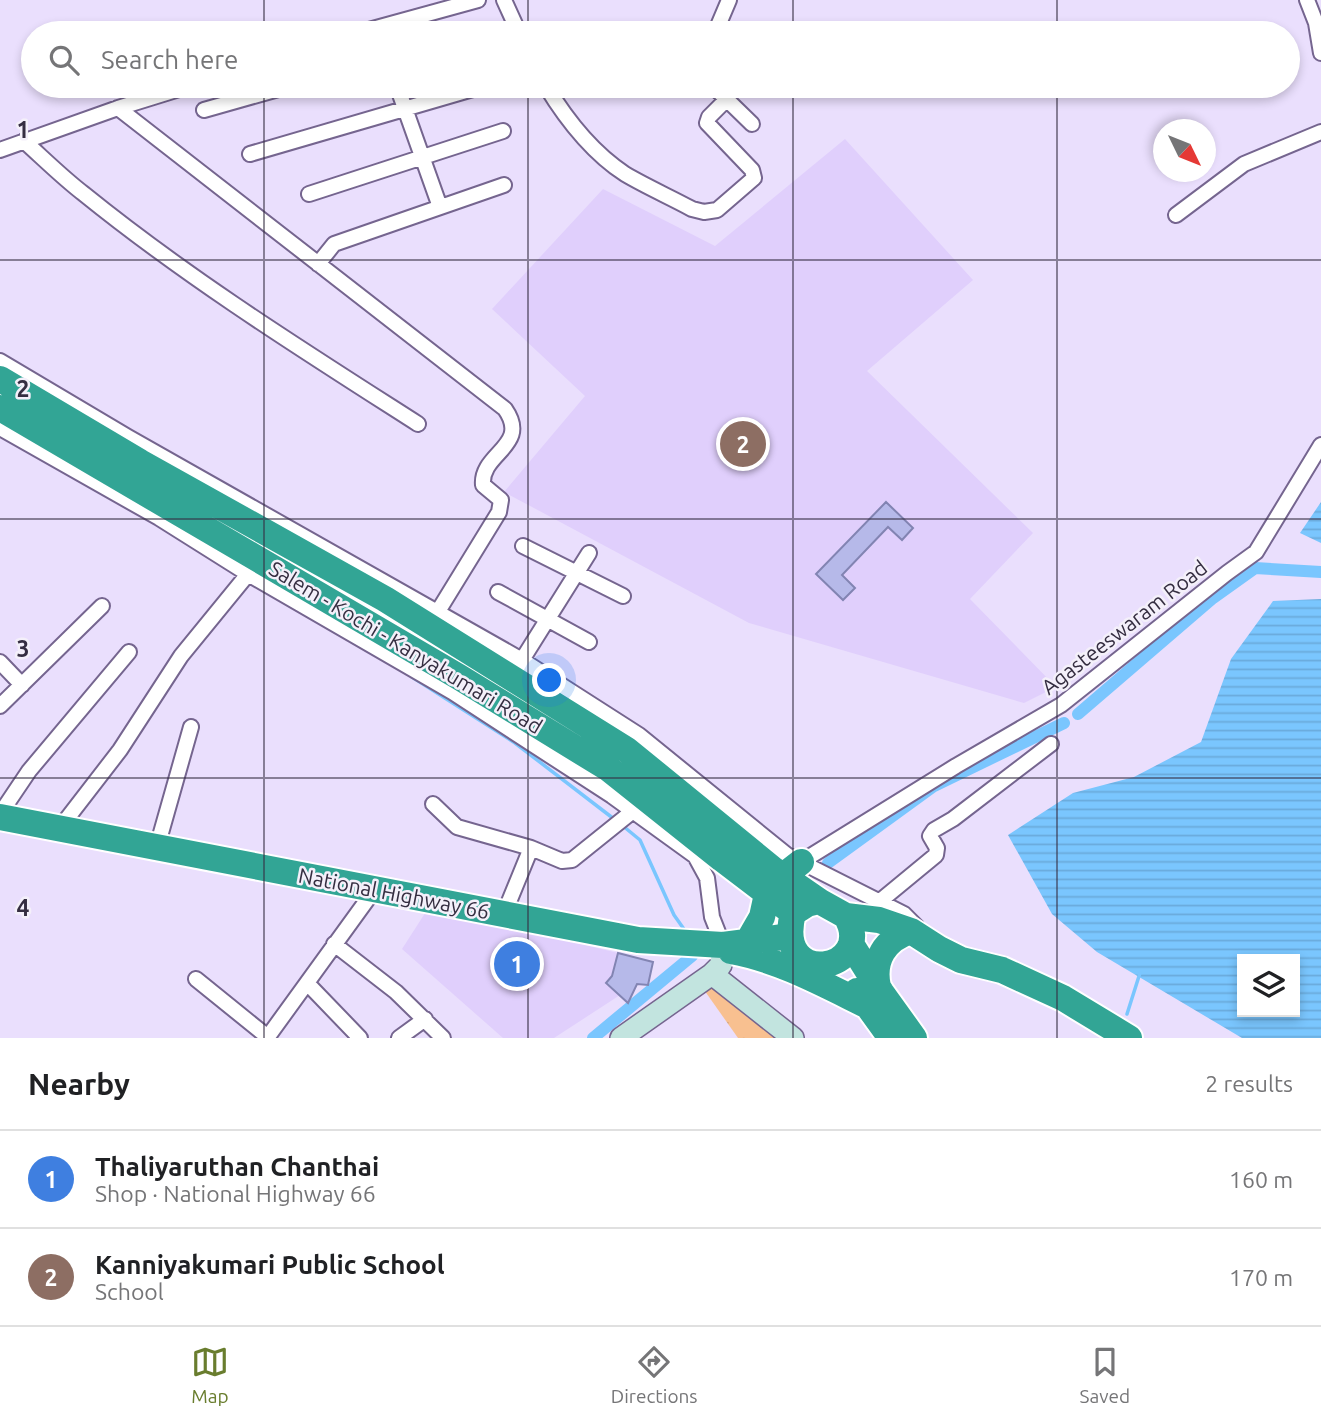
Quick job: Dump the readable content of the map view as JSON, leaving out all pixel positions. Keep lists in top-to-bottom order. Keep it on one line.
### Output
{"streets":{"highway":["Salem - Kochi - Kanyakumari Road","National Highway 66"],"street":["Agasteeswaram Road"]},"crossings":[["Agasteeswaram Road","Salem - Kochi - Kanyakumari Road"],["Salem - Kochi - Kanyakumari Road","National Highway 66"]],"north":"bottom right","page":{"search":"Search here","pins":["2","1"],"heading":["Nearby","2 results"],"list":[{"mark":"1","name":"Thaliyaruthan Chanthai","note":"Shop · National Highway 66","value":"160 m"},{"mark":"2","name":"Kanniyakumari Public School","note":"School","value":"170 m"}],"nav":["Map","Directions","Saved"]},"grid":{"rows":["1","2","3","4"]}}
